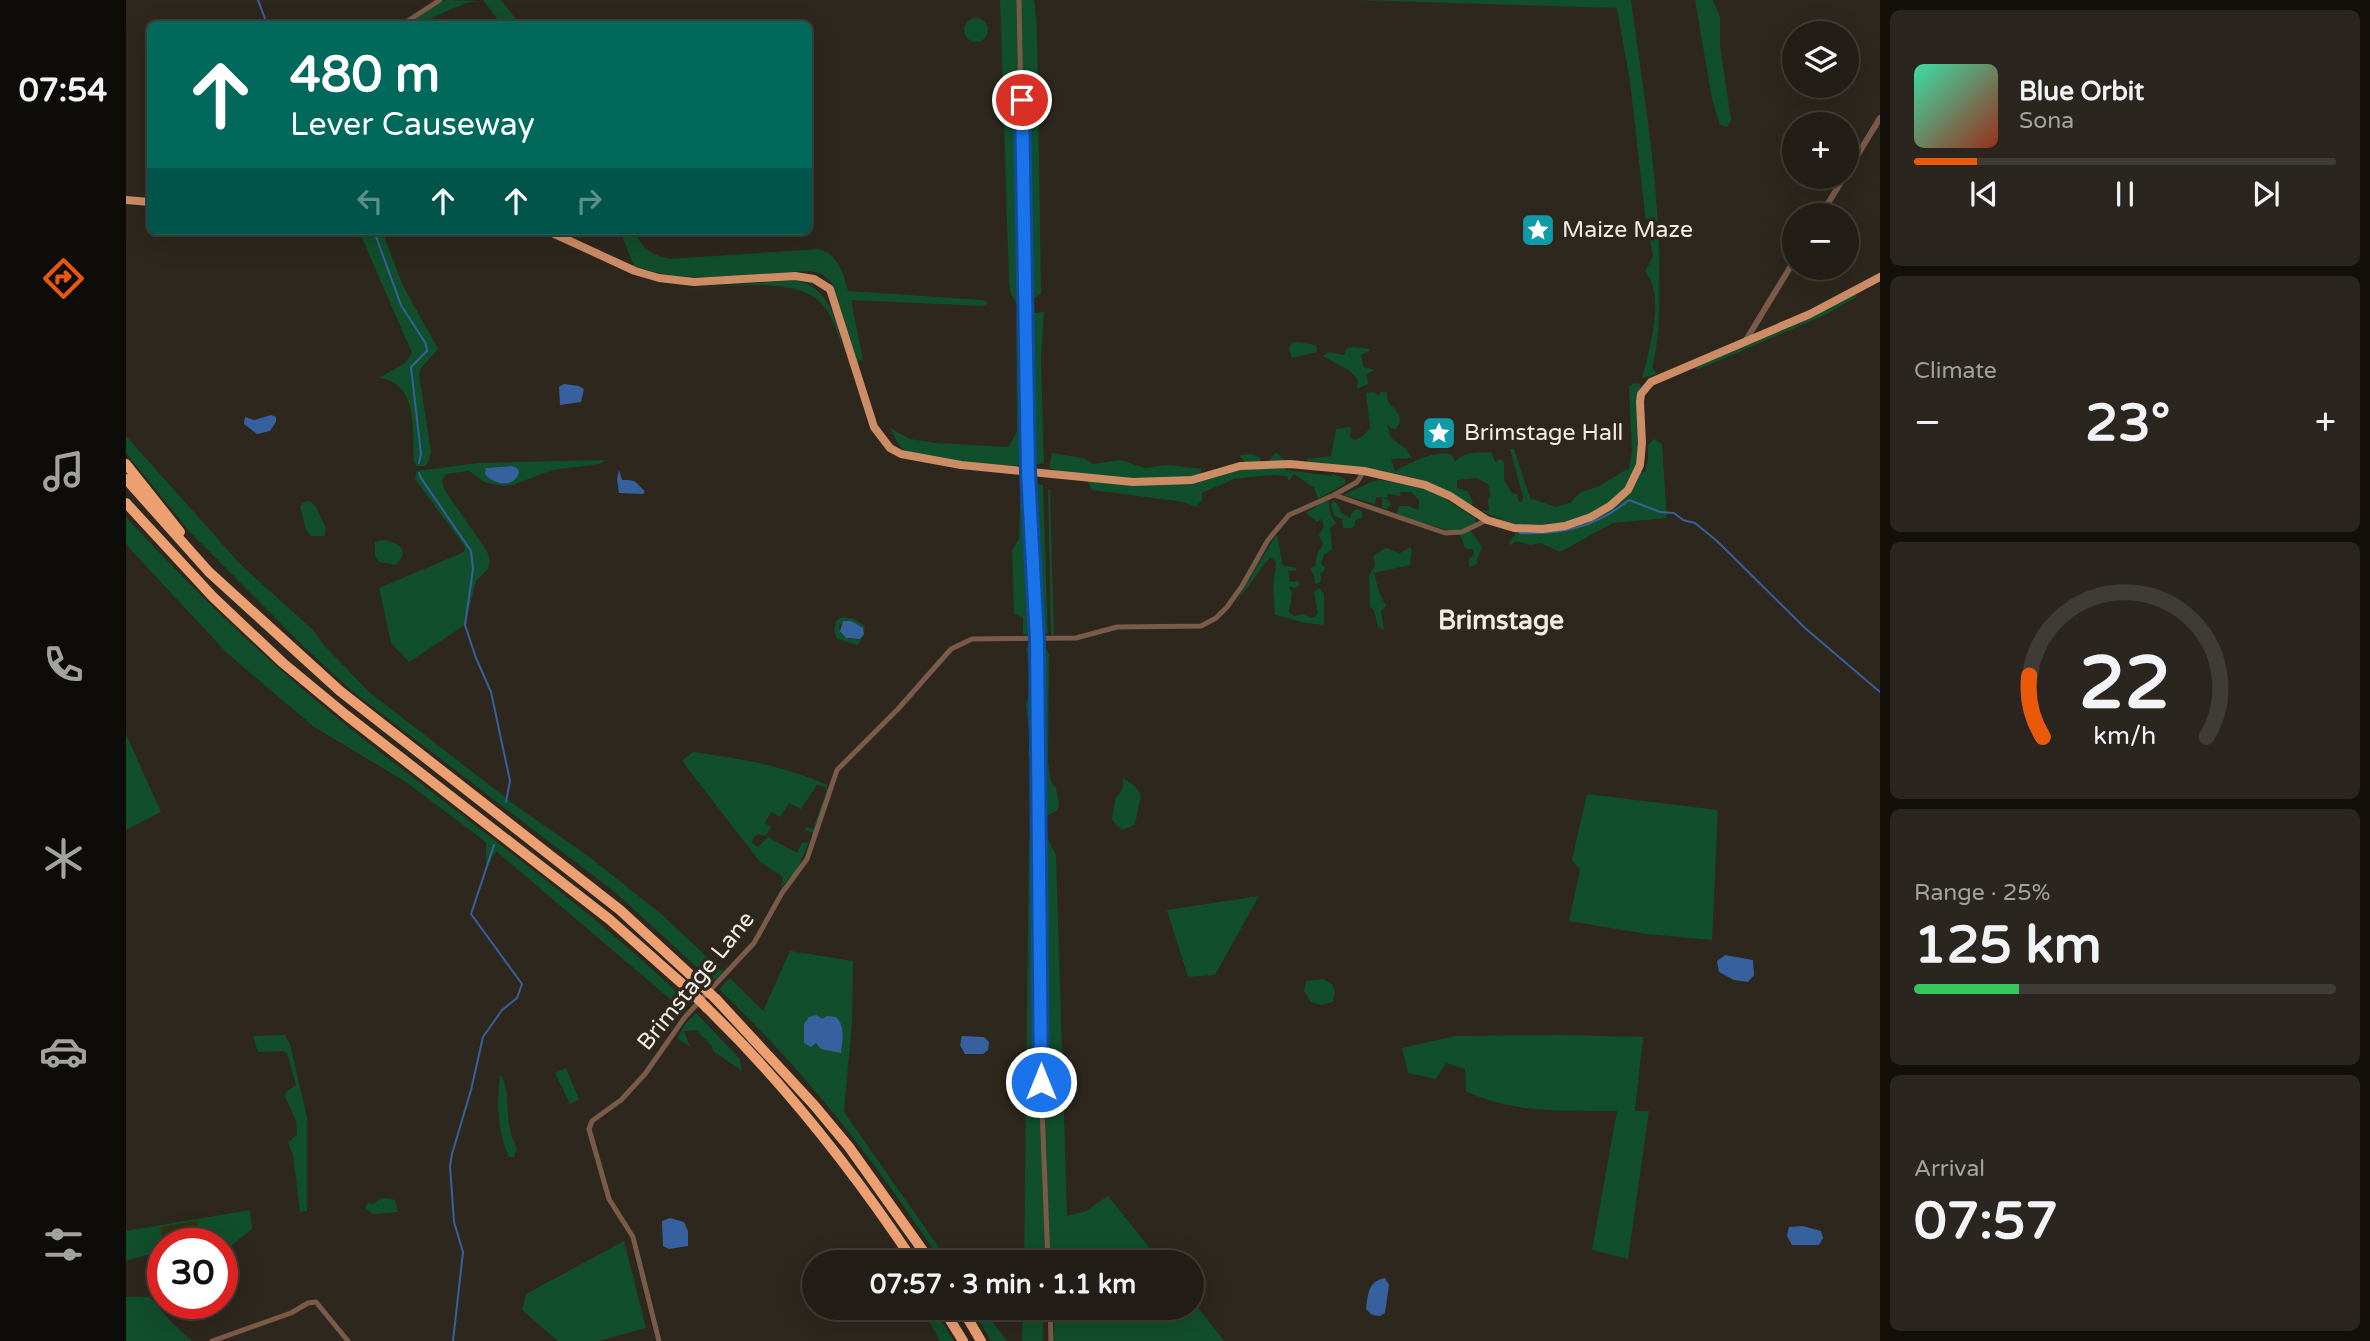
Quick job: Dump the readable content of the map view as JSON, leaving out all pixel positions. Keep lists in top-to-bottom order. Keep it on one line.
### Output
{"streets":{"street":["Brimstage Lane"]},"districts":["Brimstage"],"places":{"place":["Maize Maze","Brimstage Hall"]},"page":{"tabs":"07:54","map_buttons":["+","−"],"turn":["480 m","Lever Causeway"],"song":["Blue Orbit","Sona"],"tile":["Climate",["Range · 25%","125 km"],["Arrival","07:57"]],"heat":["−","23°","+"],"limit":"30","trip":"07:57 · 3 min · 1.1 km","gauge":["22","km/h"]}}
